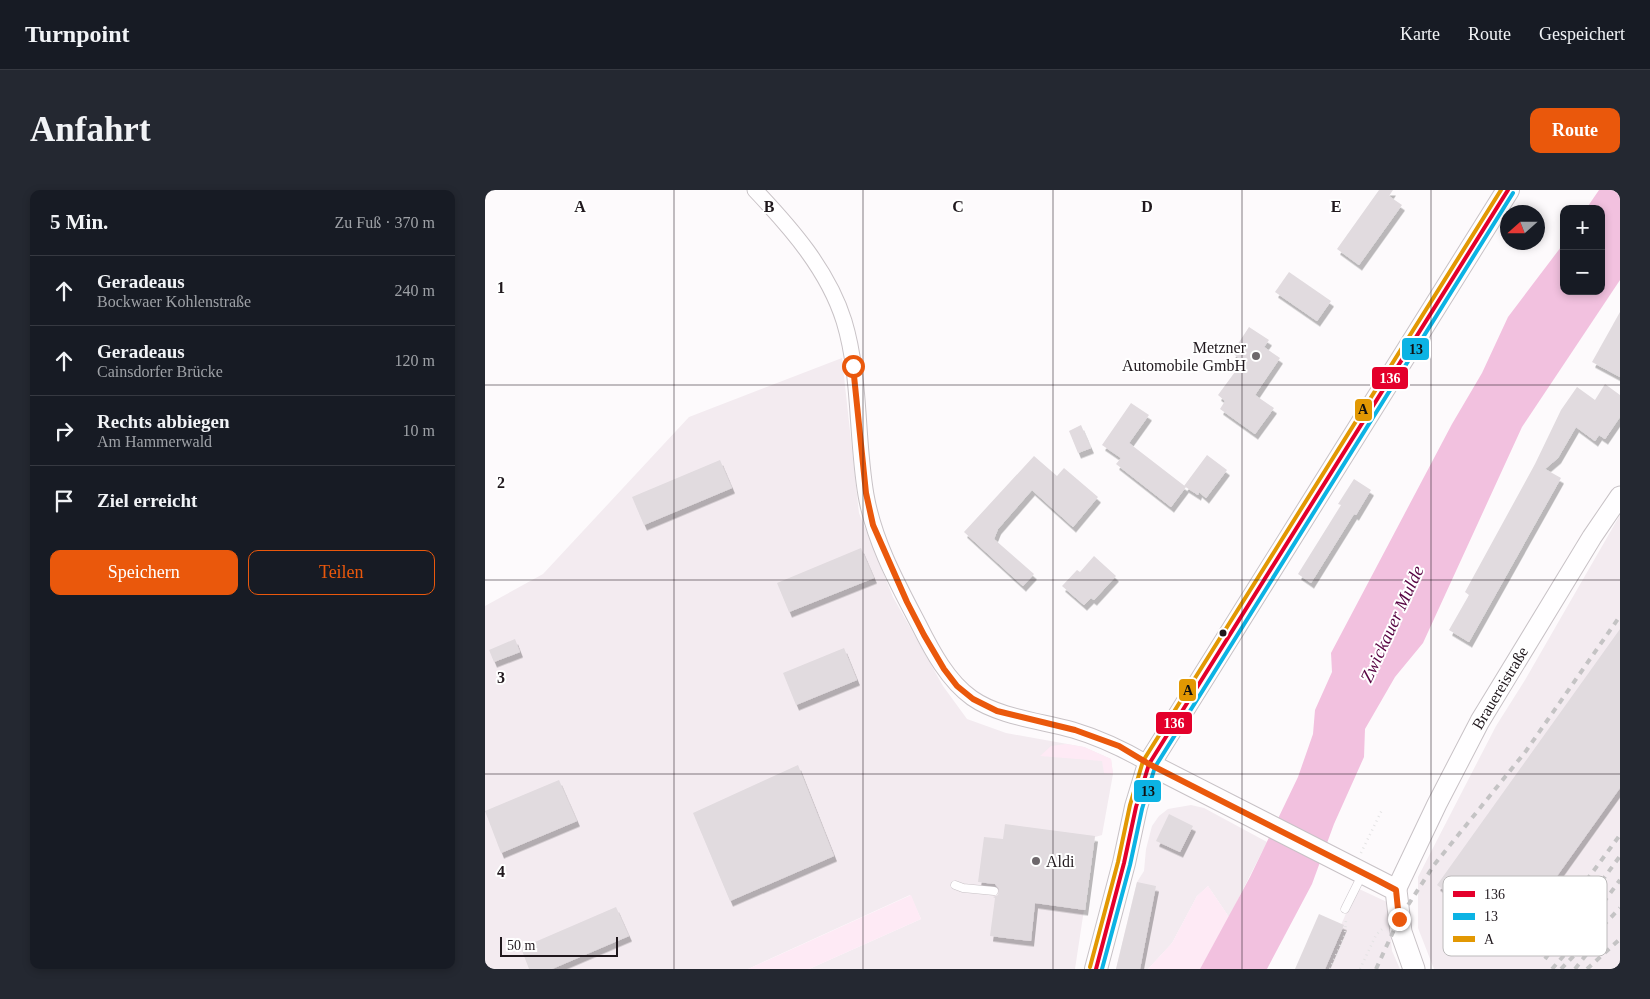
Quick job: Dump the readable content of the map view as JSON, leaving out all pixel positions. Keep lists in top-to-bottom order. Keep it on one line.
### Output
{"streets":{"street":["Brauereistraße"]},"water":["Zwickauer Mulde"],"places":["Metzner Automobile GmbH","Aldi"],"lines":["transit line 136","transit line A","transit line 13"],"legend":["136","13","A"],"scale_bar":"50 m","north":"left","page":{"header":"Turnpoint","nav":["Karte","Route","Gespeichert"],"buttons":["Route",["Speichern","Teilen"]],"title":"Anfahrt","heading":["5 Min.","Zu Fuß · 370 m"],"map_buttons":["+","−"],"list":[["Geradeaus","Bockwaer Kohlenstraße","240 m"],["Geradeaus","Cainsdorfer Brücke","120 m"],["Rechts abbiegen","Am Hammerwald","10 m"],"Ziel erreicht"],"scale":"50 m"},"grid":{"columns":["A","B","C","D","E"],"rows":["1","2","3","4"]}}
